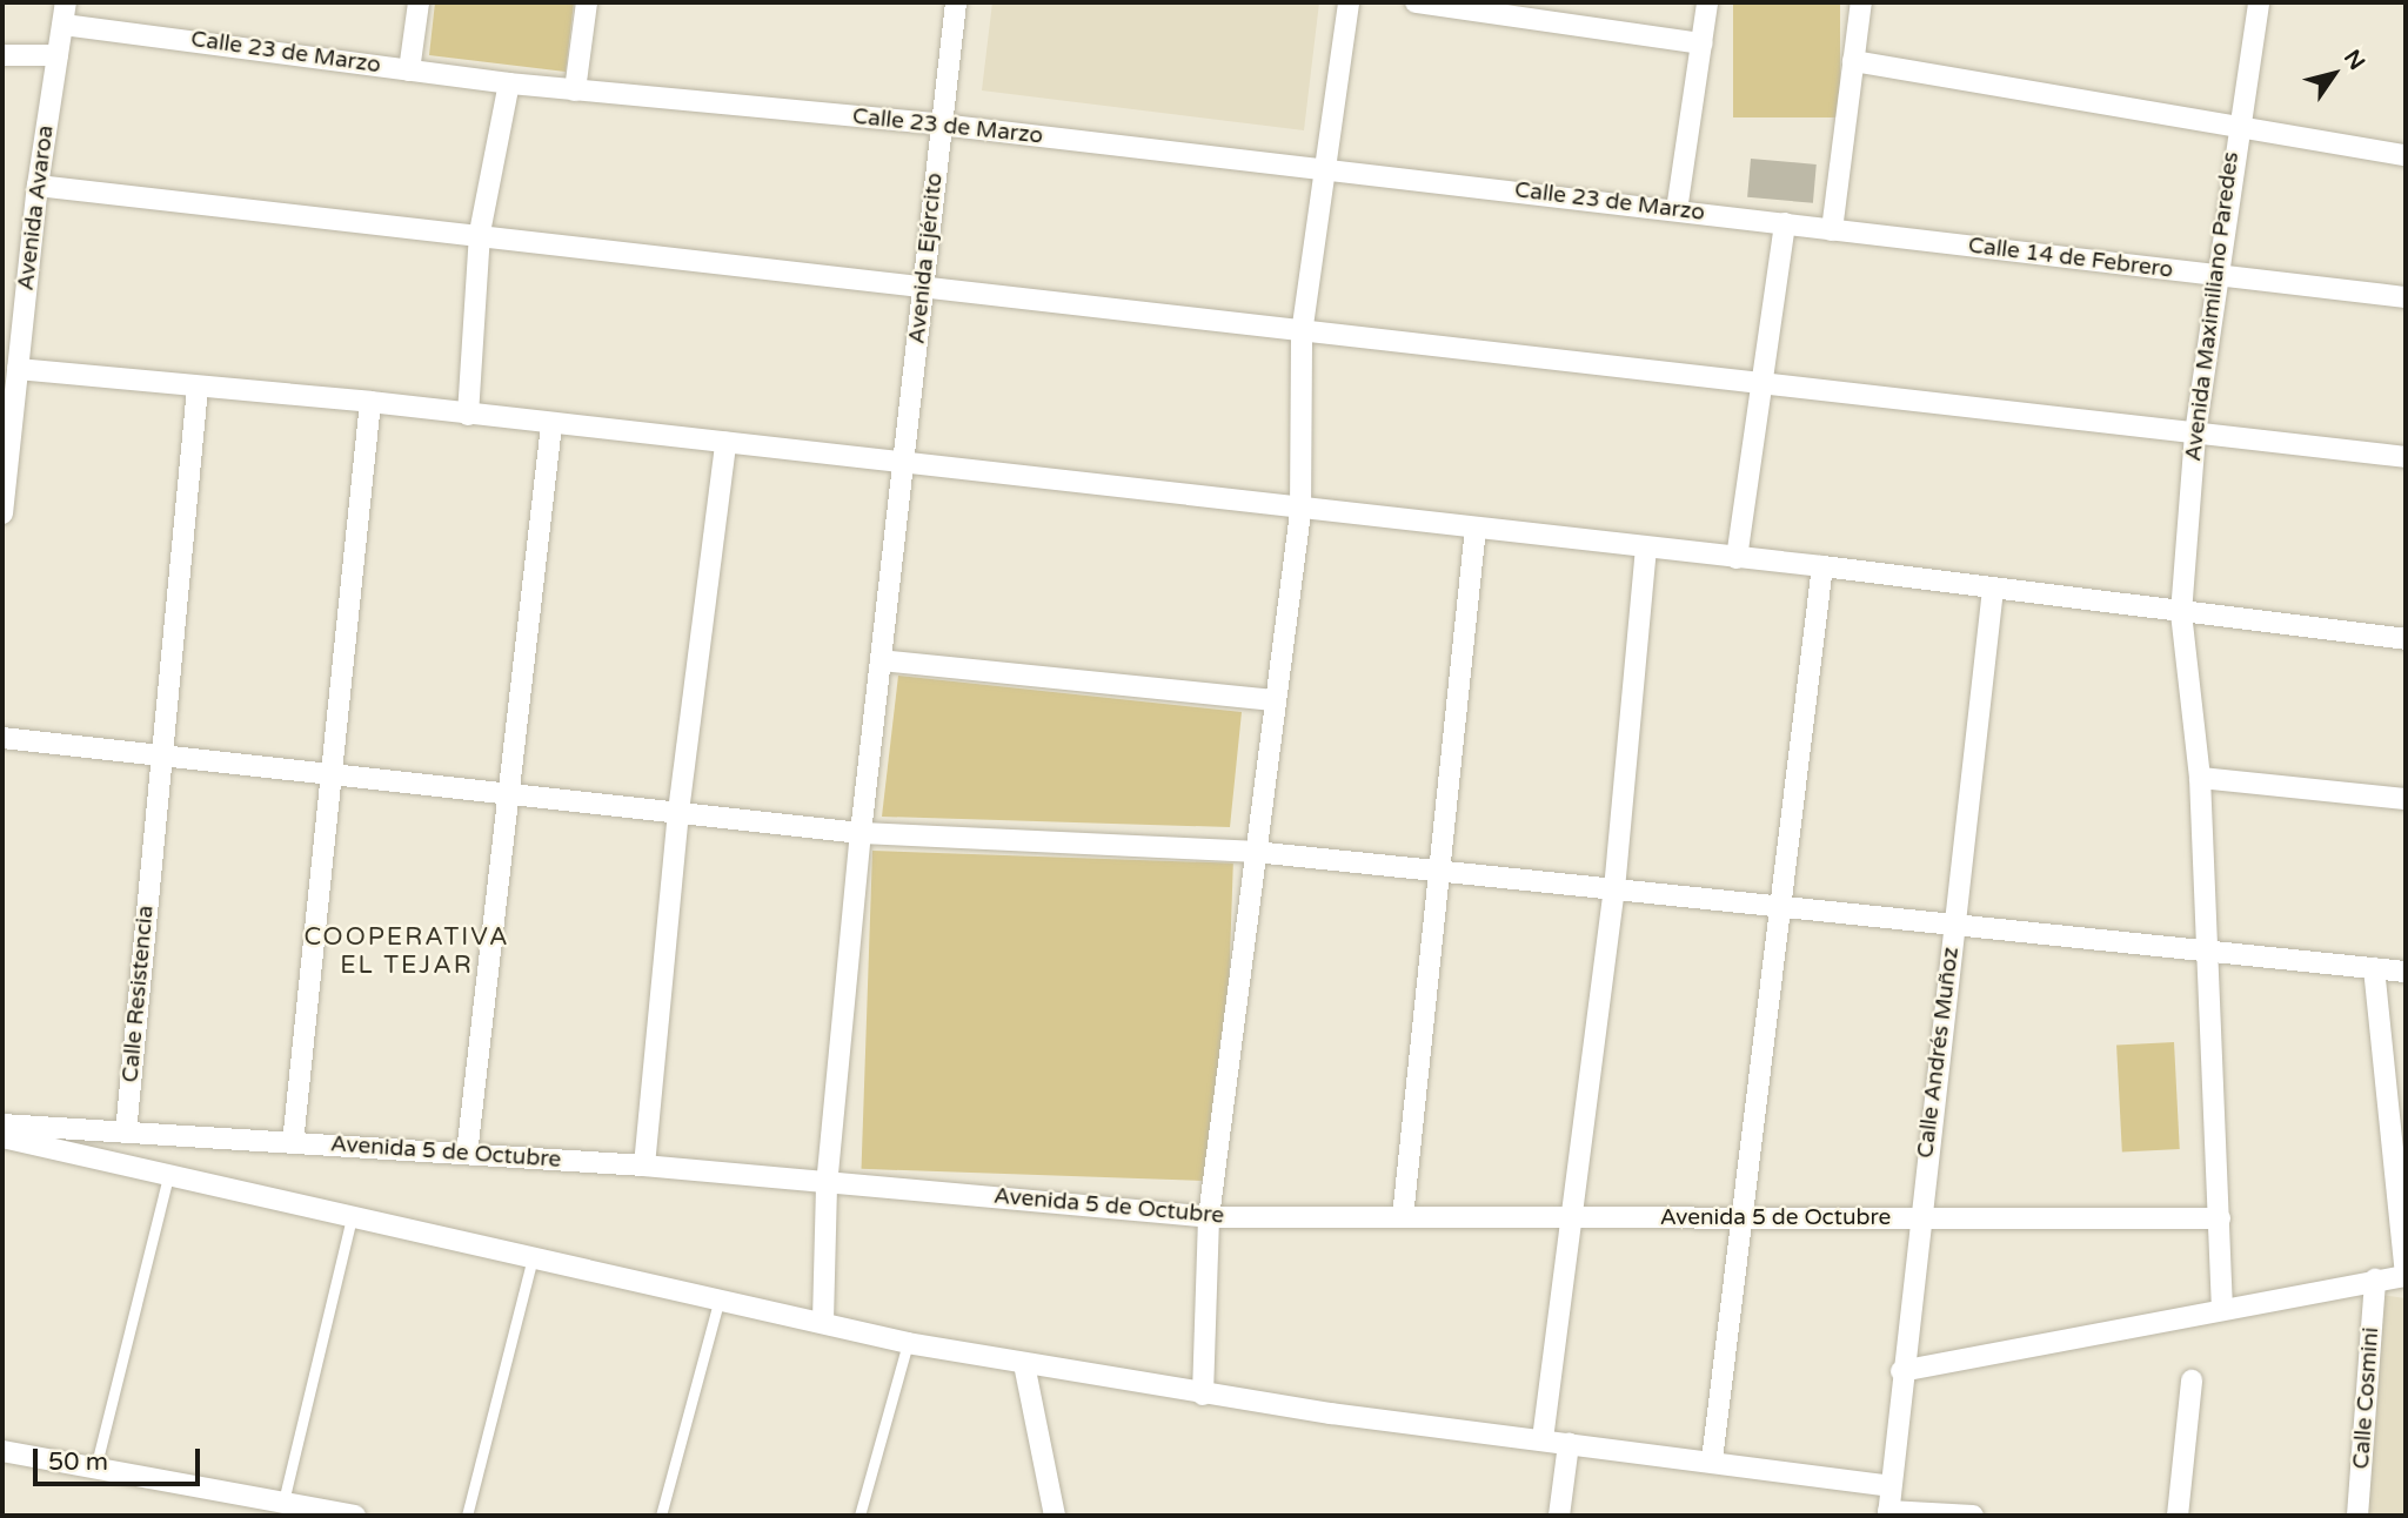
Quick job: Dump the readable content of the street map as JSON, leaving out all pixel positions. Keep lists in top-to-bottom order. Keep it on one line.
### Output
{"streets":{"street":["Calle 23 de Marzo","Avenida Avaroa","Avenida Ejército","Calle 14 de Febrero","Avenida Maximiliano Paredes","Calle Resistencia","Calle Andrés Muñoz","Avenida 5 de Octubre","Calle Cosmini"]},"crossings":[["Calle 23 de Marzo","Avenida Avaroa"],["Calle 23 de Marzo","Avenida Ejército"],["Calle 23 de Marzo","Calle 14 de Febrero"],["Avenida Ejército","Avenida 5 de Octubre"],["Calle 14 de Febrero","Avenida Maximiliano Paredes"],["Avenida Maximiliano Paredes","Avenida 5 de Octubre"],["Calle Resistencia","Avenida 5 de Octubre"],["Calle Andrés Muñoz","Avenida 5 de Octubre"]],"districts":["COOPERATIVA EL TEJAR"],"scale_bar":"50 m","north":"top right"}
